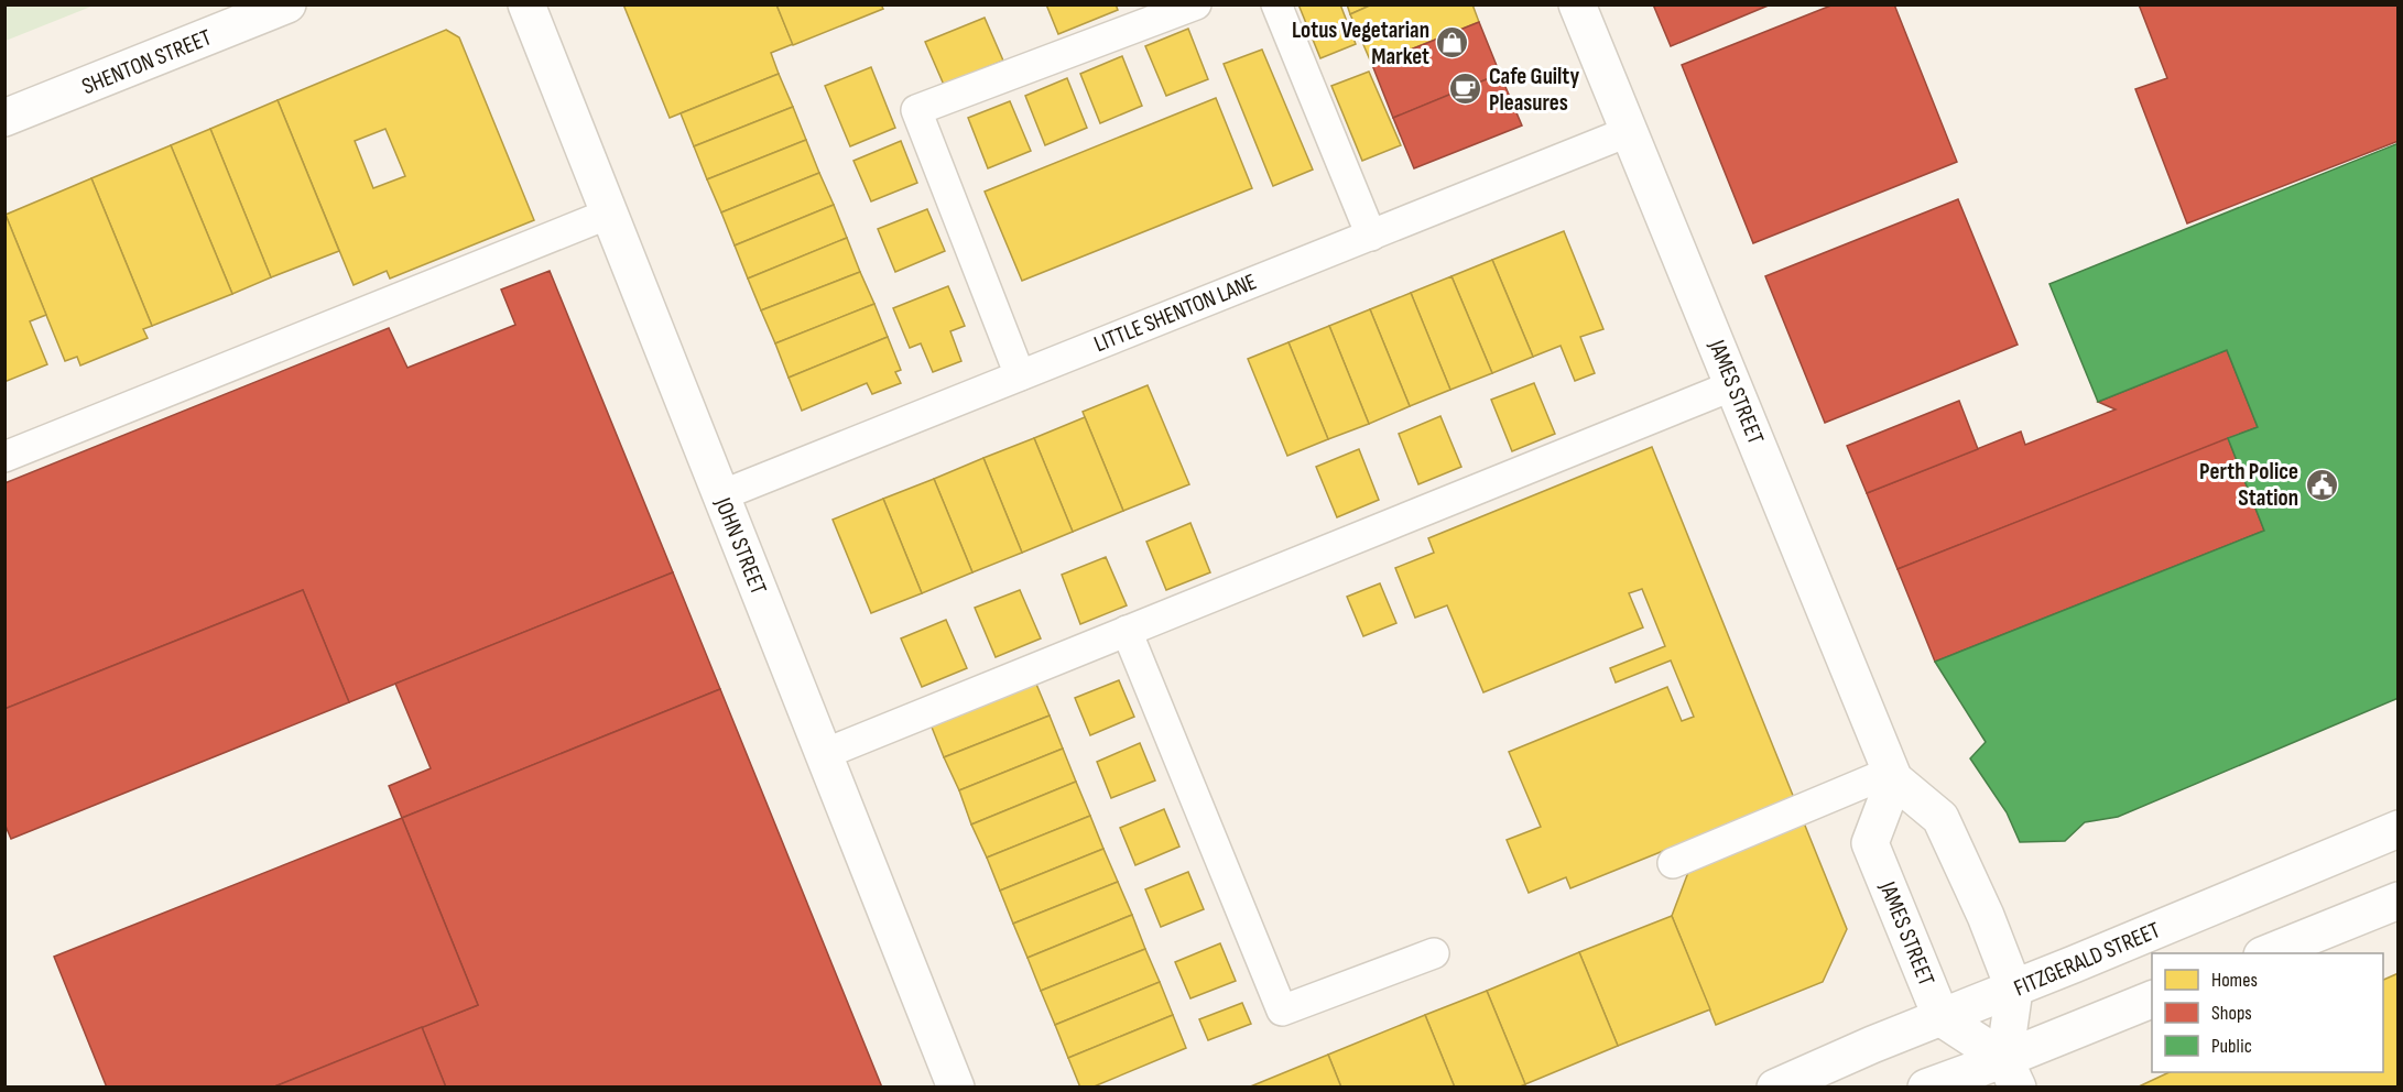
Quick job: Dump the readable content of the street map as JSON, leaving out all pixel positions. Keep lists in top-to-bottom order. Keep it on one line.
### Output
{"streets":{"street":["SHENTON STREET","JAMES STREET","JOHN STREET","FITZGERALD STREET"],"lane":["LITTLE SHENTON LANE"]},"crossings":[["LITTLE SHENTON LANE","JAMES STREET"],["LITTLE SHENTON LANE","JOHN STREET"],["JAMES STREET","FITZGERALD STREET"]],"places":{"shop":["Lotus Vegetarian Market"],"cafe":["Cafe Guilty Pleasures"],"public building":["Perth Police Station"]},"legend":["Homes","Shops","Public"]}
